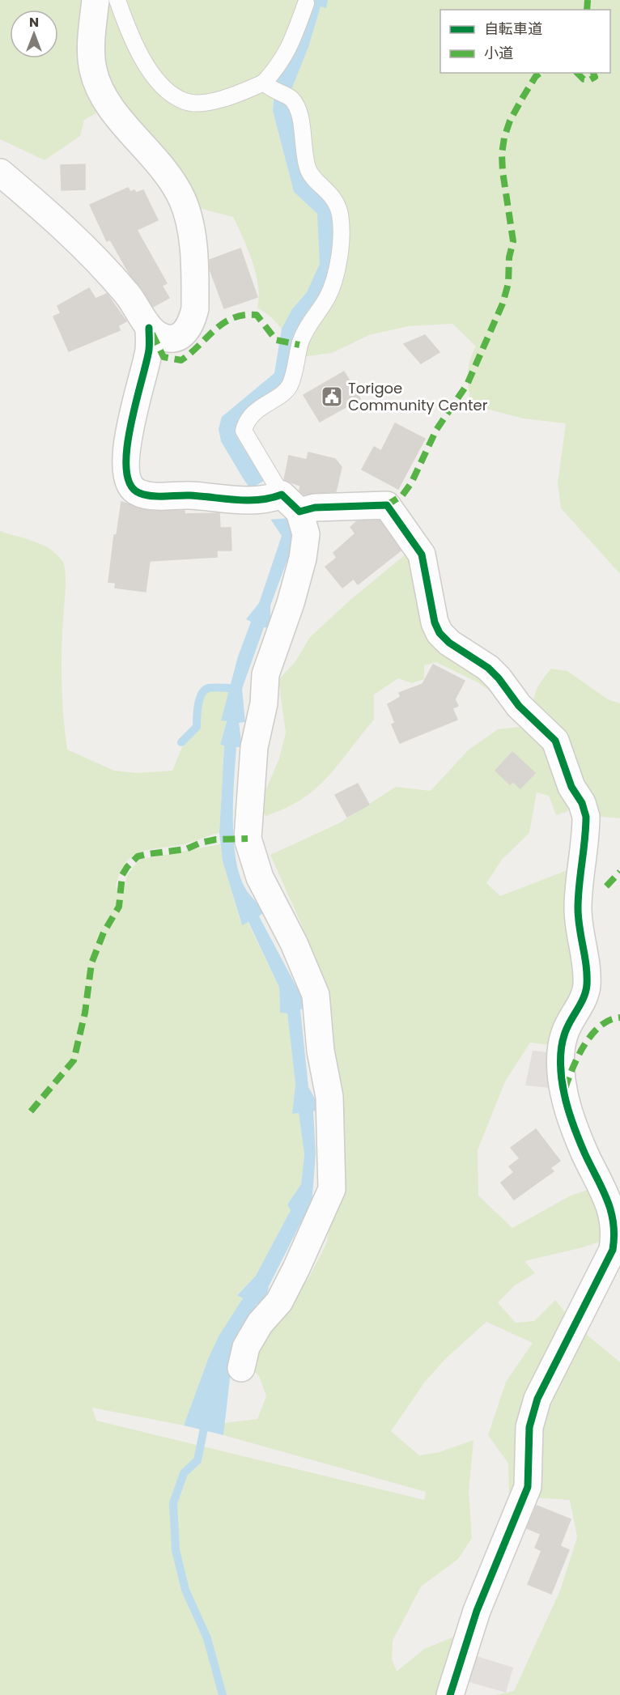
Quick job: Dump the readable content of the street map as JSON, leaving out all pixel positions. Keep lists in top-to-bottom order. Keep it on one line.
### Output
{"places":{"public building":["Torigoe Community Center"]},"legend":["自転車道","小道"],"north":"top"}
